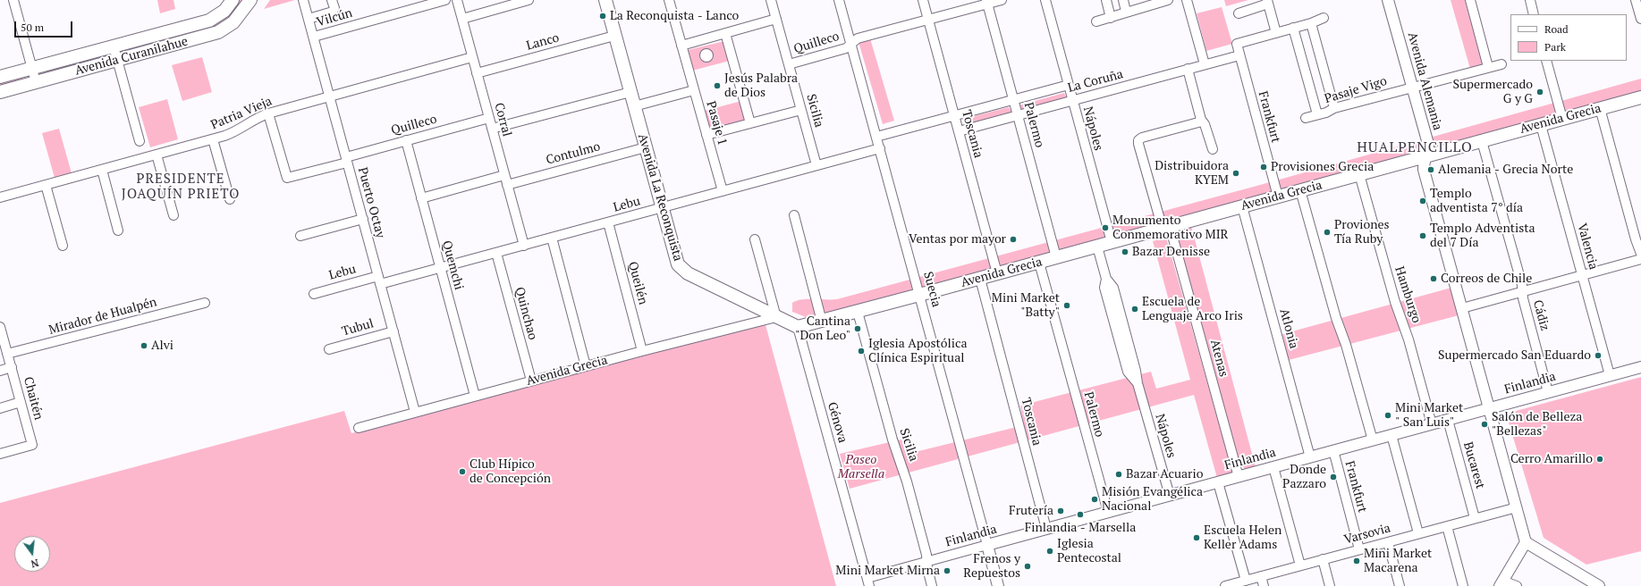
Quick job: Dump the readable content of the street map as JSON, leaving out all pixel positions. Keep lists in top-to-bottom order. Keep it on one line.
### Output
{"streets":{"main road":["Avenida Curanilahue","Avenida Grecia","Avenida La Reconquista"],"street":["Vilcún","Lanco","Quilleco","La Coruña","Avenida Alemania","Pasaje Vigo","Sicilia","Patria Vieja","Frankfurt","Corral","Pasaje 1","Palermo","Nápoles","Toscania","Contulmo","Puerto Octay","Lebu","Valencia","Quemchi","Queilén","Suecia","Hamburgo","Quinchao","Cádiz","Mirador de Hualpén","Tubul","Atlonia","Atenas","Finlandia","Chaitén","Génova","Bucarest","Varsovia"]},"crossings":[["Vilcún","Puerto Octay"],["Lanco","Corral"],["Lanco","Avenida La Reconquista"],["Quilleco","Sicilia"],["Quilleco","Patria Vieja"],["Quilleco","Corral"],["Quilleco","Palermo"],["Quilleco","Toscania"],["Quilleco","Puerto Octay"],["Quilleco","Quemchi"],["Quilleco","Suecia"],["La Coruña","Frankfurt"],["La Coruña","Palermo"],["La Coruña","Nápoles"],["La Coruña","Toscania"],["La Coruña","Suecia"],["Avenida Alemania","Pasaje Vigo"],["Avenida Alemania","Avenida Grecia"],["Avenida Alemania","Finlandia"],["Avenida Alemania","Varsovia"],["Sicilia","Avenida Grecia"],["Sicilia","Lebu"],["Sicilia","Finlandia"],["Patria Vieja","Corral"],["Patria Vieja","Puerto Octay"],["Frankfurt","Avenida Grecia"],["Frankfurt","Finlandia"],["Frankfurt","Varsovia"],["Avenida Grecia","Palermo"],["Avenida Grecia","Nápoles"],["Avenida Grecia","Toscania"],["Avenida Grecia","Avenida La Reconquista"],["Avenida Grecia","Puerto Octay"],["Avenida Grecia","Valencia"],["Avenida Grecia","Quemchi"],["Avenida Grecia","Queilén"],["Avenida Grecia","Suecia"],["Avenida Grecia","Hamburgo"],["Avenida Grecia","Quinchao"],["Avenida Grecia","Cádiz"],["Avenida Grecia","Atlonia"],["Avenida Grecia","Atenas"],["Avenida Grecia","Génova"],["Corral","Contulmo"],["Corral","Lebu"],["Pasaje 1","Lebu"],["Palermo","Finlandia"],["Nápoles","Finlandia"],["Toscania","Finlandia"],["Contulmo","Avenida La Reconquista"],["Avenida La Reconquista","Lebu"],["Avenida La Reconquista","Génova"],["Puerto Octay","Lebu"],["Puerto Octay","Tubul"],["Lebu","Quemchi"],["Lebu","Queilén"],["Lebu","Suecia"],["Lebu","Quinchao"],["Valencia","Finlandia"],["Suecia","Finlandia"],["Hamburgo","Finlandia"],["Cádiz","Finlandia"],["Mirador de Hualpén","Chaitén"],["Atlonia","Finlandia"],["Atenas","Finlandia"],["Finlandia","Génova"],["Finlandia","Bucarest"],["Bucarest","Varsovia"]],"districts":["HUALPENCILLO","PRESIDENTE JOAQUÍN PRIETO"],"parks":["Paseo Marsella"],"places":["La Reconquista - Lanco","Jesús Palabra de Dios","Supermercado G y G","Provisiones Grecia","Alemania - Grecia Norte","Distribuidora KYEM","Templo adventista 7° día","Monumento Conmemorativo MIR","Proviones Tía Ruby","Templo Adventista del 7 Día","Ventas por mayor","Bazar Denisse","Correos de Chile","Mini Market \"Batty\"","Escuela de Lenguaje Arco Iris","Cantina \"Don Leo\"","Alvi","Iglesia Apostólica Clínica Espiritual","Supermercado San Eduardo","Mini Market \" San Luis\"","Salón de Belleza \"Bellezas\"","Cerro Amarillo","Club Hípico de Concepción","Bazar Acuario","Donde Pazzaro","Misión Evangélica Nacional","Frutería","Finlandia - Marsella","Escuela Helen Keller Adams","Iglesia Pentecostal","Mini Market Macarena","Frenos y Repuestos","Mini Market Mirna"],"legend":["Road","Park"],"scale_bar":"50 m","north":"bottom"}
